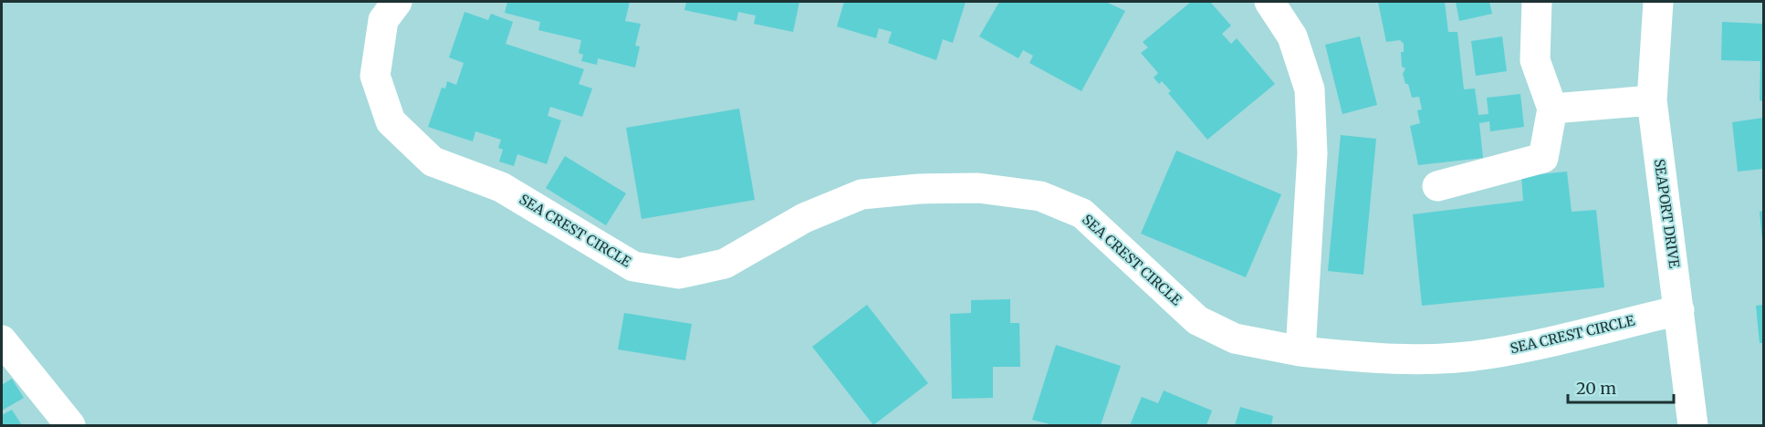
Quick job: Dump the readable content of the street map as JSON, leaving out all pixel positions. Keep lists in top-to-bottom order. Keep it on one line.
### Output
{"streets":{"street":["SEAPORT DRIVE","SEA CREST CIRCLE"]},"crossings":[["SEAPORT DRIVE","SEA CREST CIRCLE"]],"scale_bar":"20 m"}
